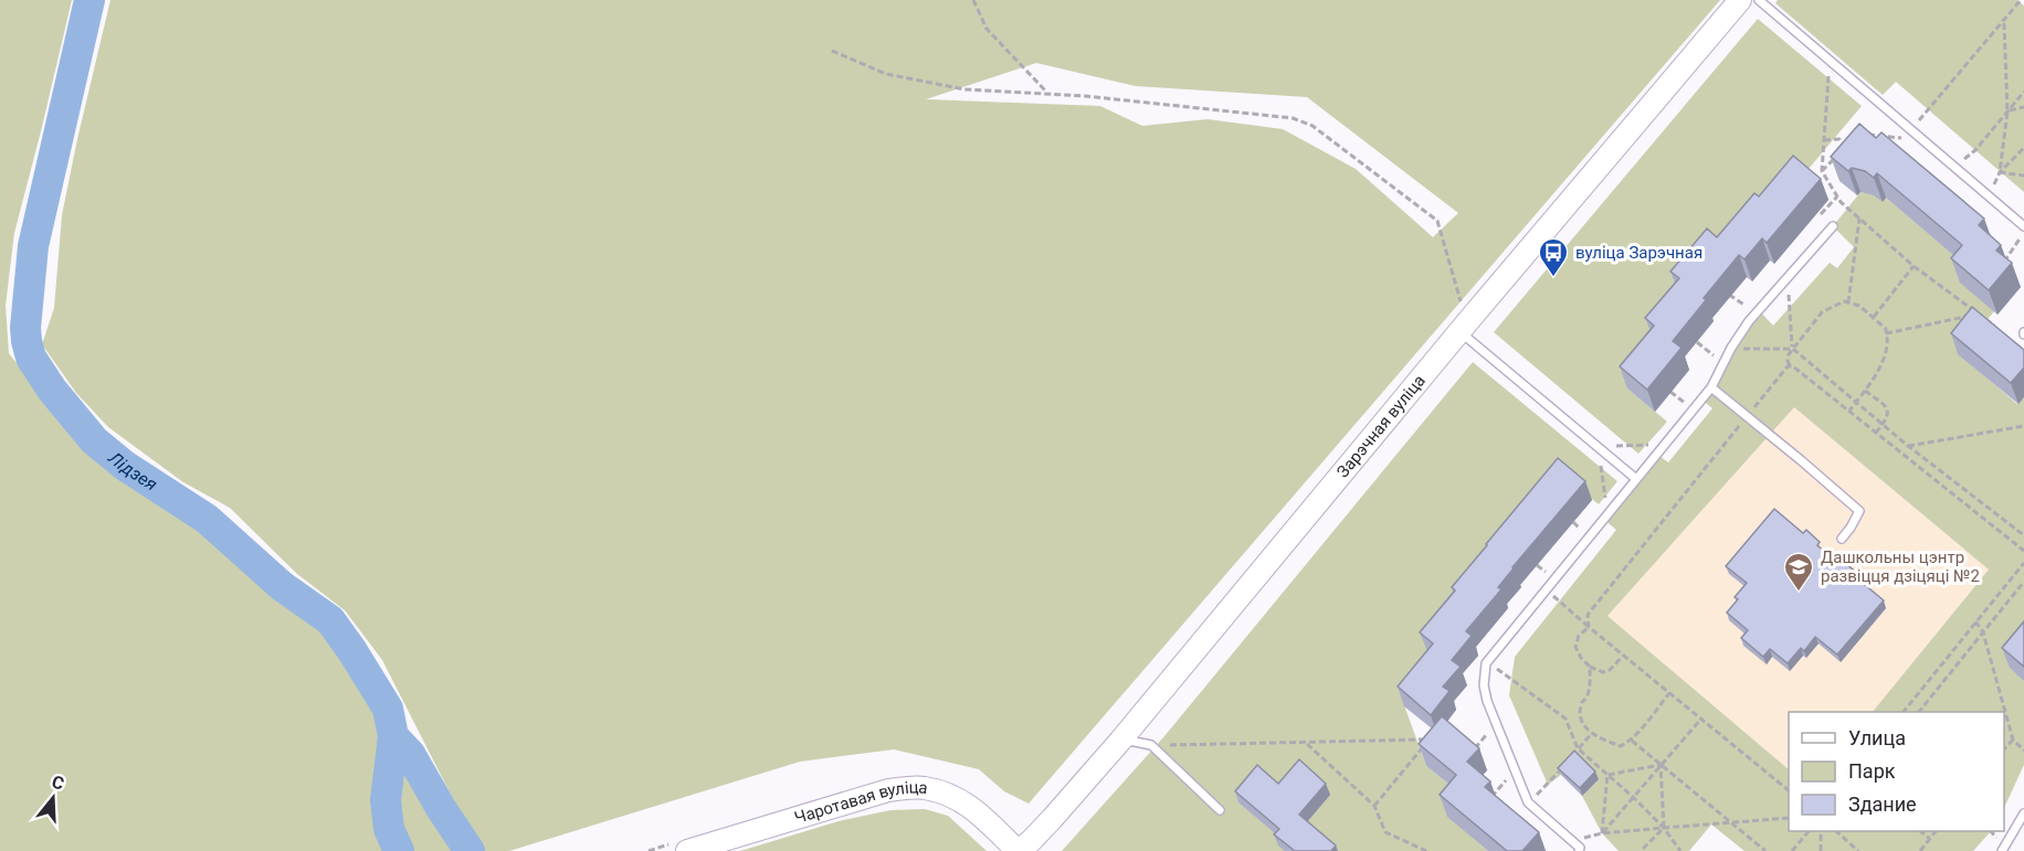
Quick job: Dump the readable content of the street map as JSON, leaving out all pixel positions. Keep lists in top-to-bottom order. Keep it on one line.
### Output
{"streets":{"street":["Зарэчная вуліца","Чаротавая вуліца"]},"crossings":[["Зарэчная вуліца","Чаротавая вуліца"]],"water":["Лідзея"],"places":{"bus stop":["вуліца Зарэчная"],"school or university":["Дашкольны цэнтр развіцця дзіцяці №2"]},"legend":["Улица","Парк","Здание"],"north":"top"}
